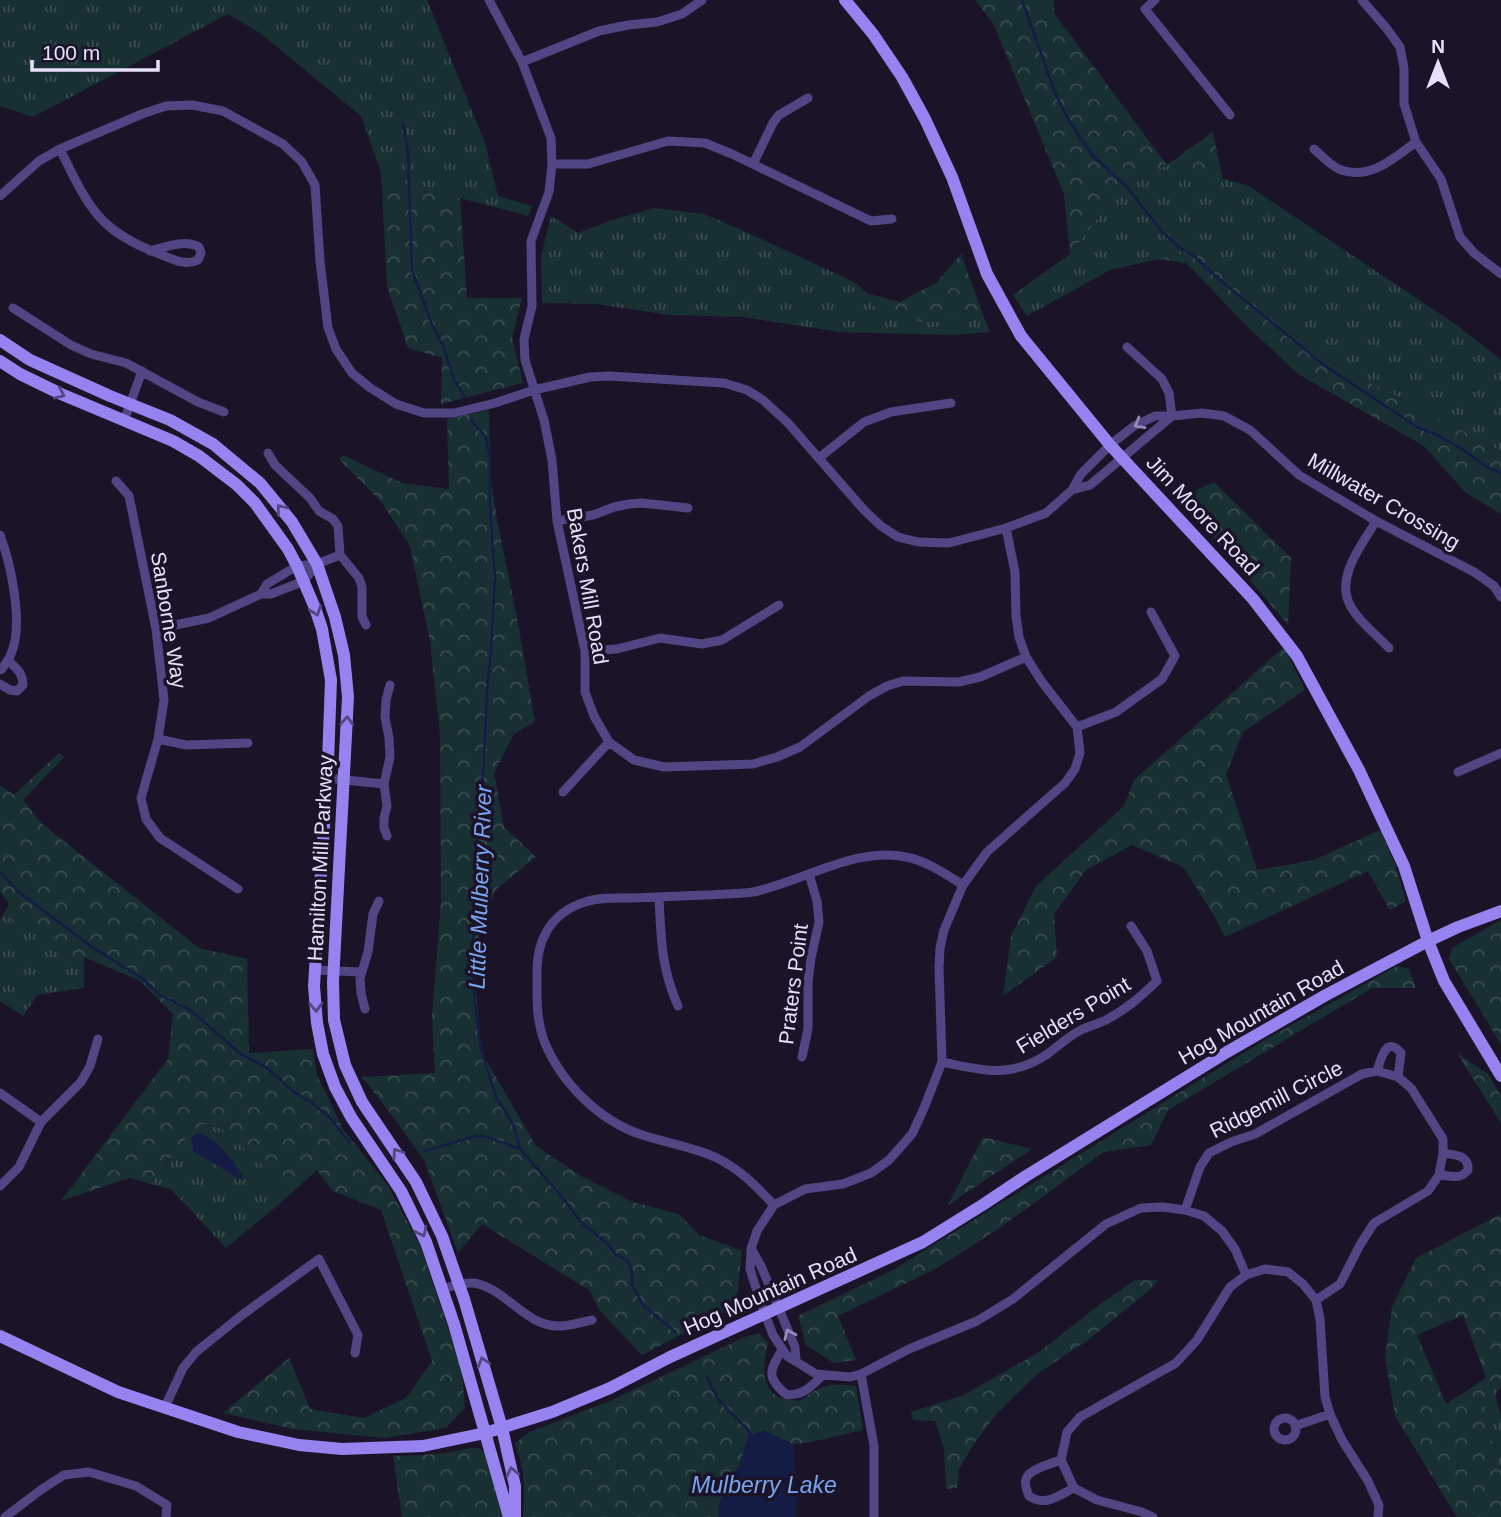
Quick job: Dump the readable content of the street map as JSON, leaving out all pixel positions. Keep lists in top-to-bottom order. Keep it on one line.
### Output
{"streets":{"street":["Millwater Crossing","Jim Moore Road","Bakers Mill Road","Sanborne Way","Hamilton Mill Parkway","Praters Point","Hog Mountain Road","Fielders Point","Ridgemill Circle"]},"crossings":[["Millwater Crossing","Jim Moore Road"],["Jim Moore Road","Hog Mountain Road"],["Hamilton Mill Parkway","Hog Mountain Road"]],"water":["Little Mulberry River","Mulberry Lake"],"scale_bar":"100 m","north":"top"}
